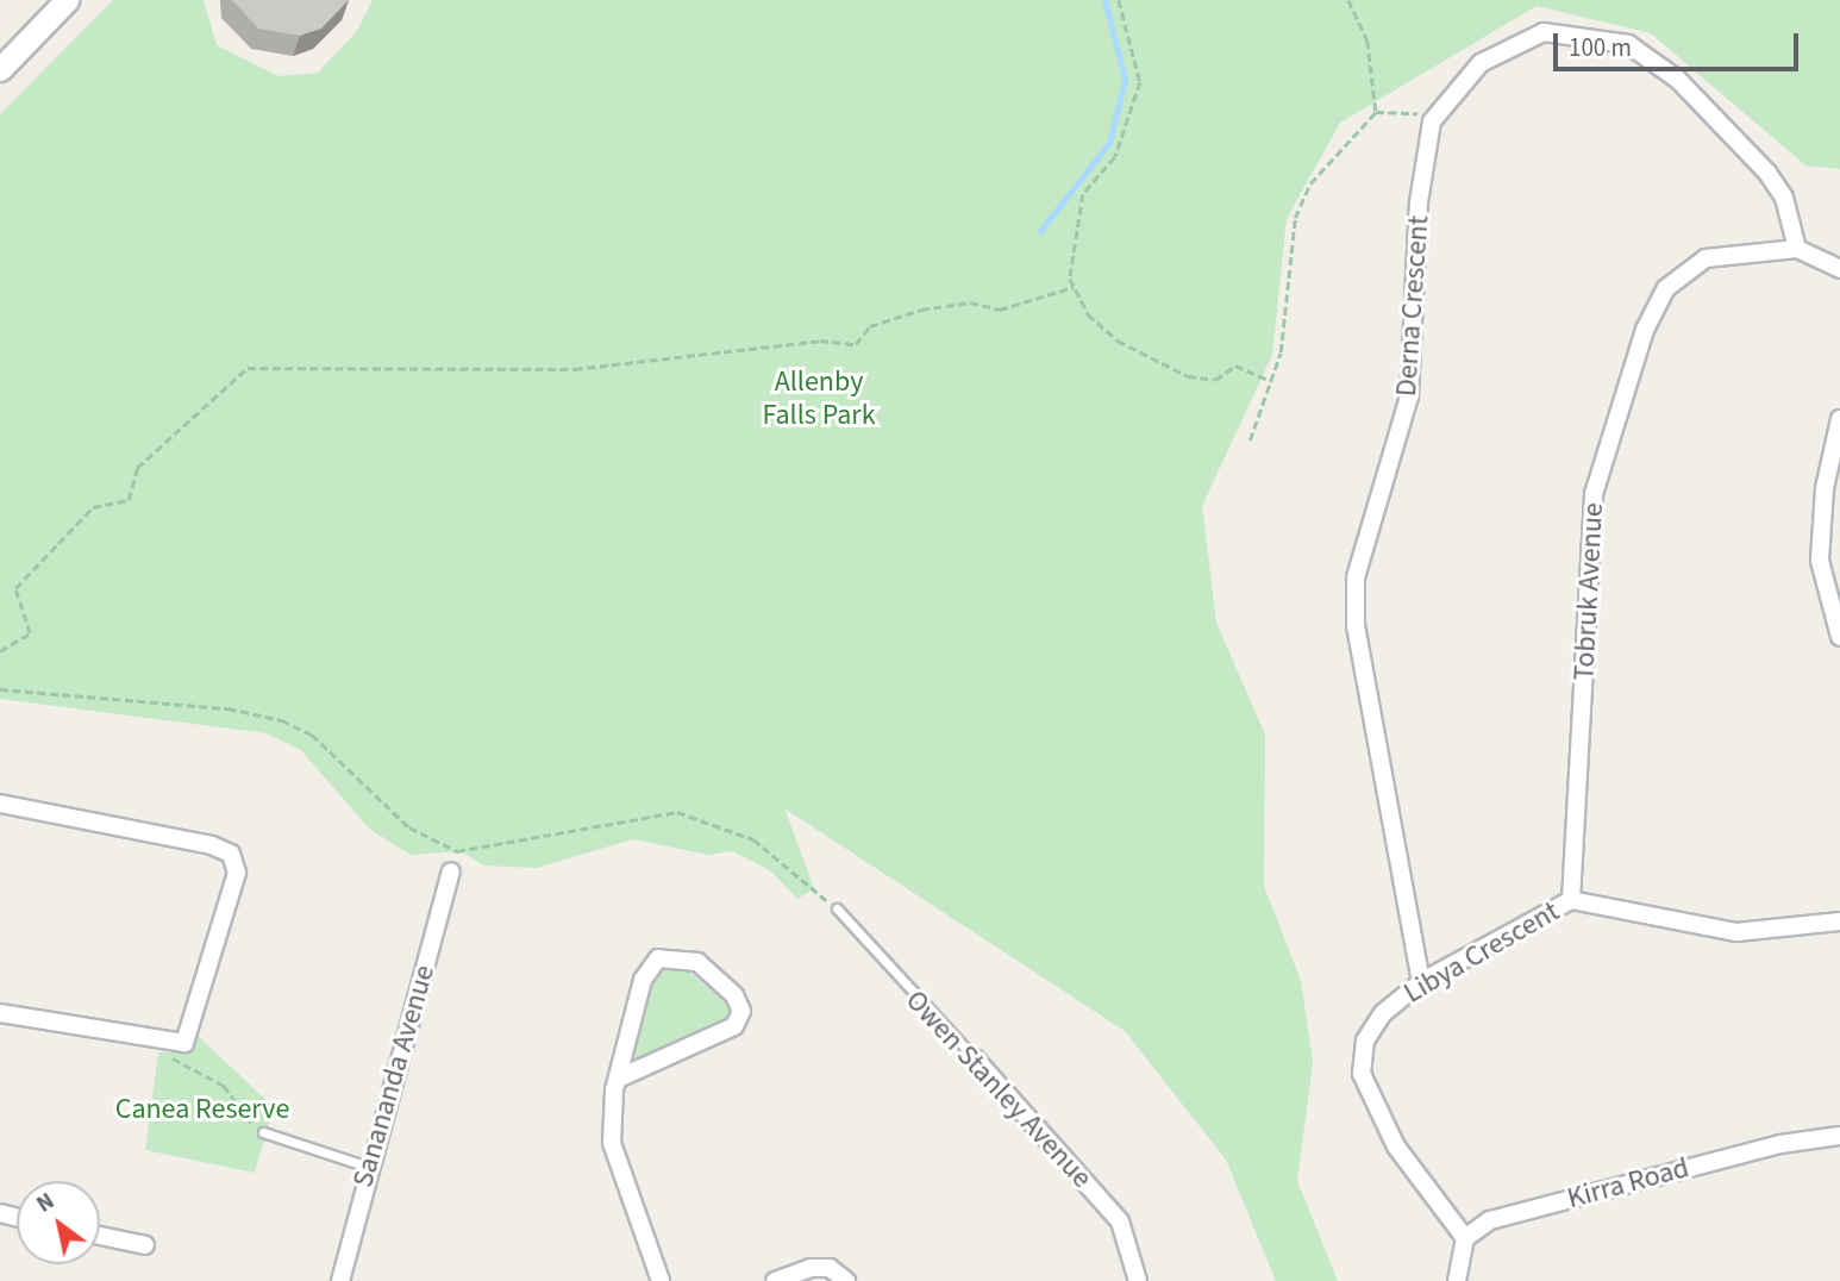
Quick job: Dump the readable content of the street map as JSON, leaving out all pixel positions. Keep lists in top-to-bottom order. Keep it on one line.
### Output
{"streets":{"street":["Derna Crescent","Tobruk Avenue","Libya Crescent","Sanananda Avenue","Owen Stanley Avenue","Kirra Road"]},"crossings":[["Derna Crescent","Tobruk Avenue"],["Derna Crescent","Libya Crescent"],["Tobruk Avenue","Libya Crescent"],["Libya Crescent","Kirra Road"]],"parks":["Allenby Falls Park","Canea Reserve"],"scale_bar":"100 m","north":"top left"}
